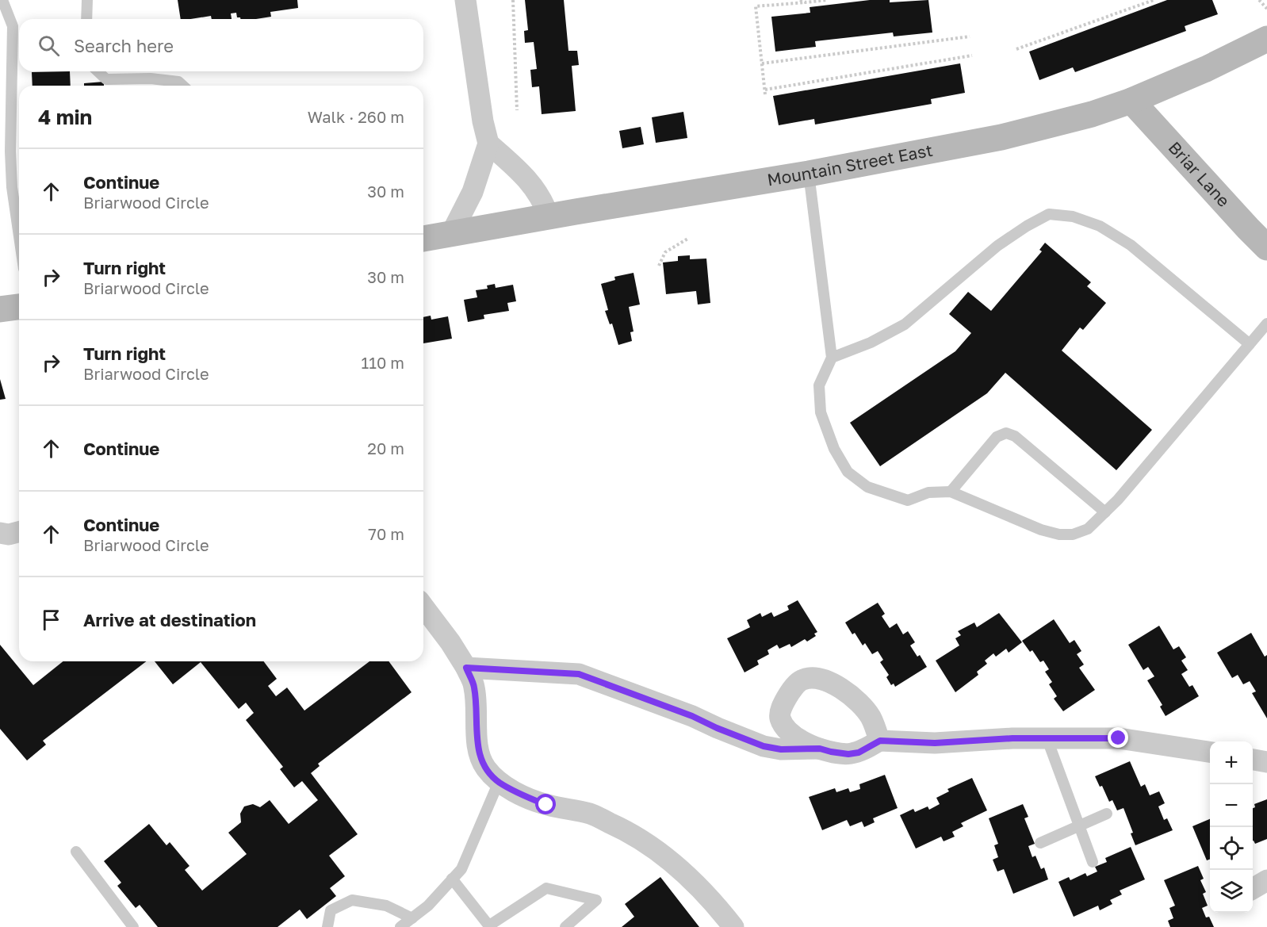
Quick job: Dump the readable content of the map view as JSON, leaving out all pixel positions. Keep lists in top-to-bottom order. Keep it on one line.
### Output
{"streets":{"main road":["Mountain Street East","Briar Lane"]},"crossings":[["Mountain Street East","Briar Lane"]],"page":{"search":"Search here","heading":["4 min","Walk · 260 m"],"list":[["Continue","Briarwood Circle","30 m"],["Turn right","Briarwood Circle","30 m"],["Turn right","Briarwood Circle","110 m"],["Continue","20 m"],["Continue","Briarwood Circle","70 m"],"Arrive at destination"],"map_buttons":["+","−"]}}
